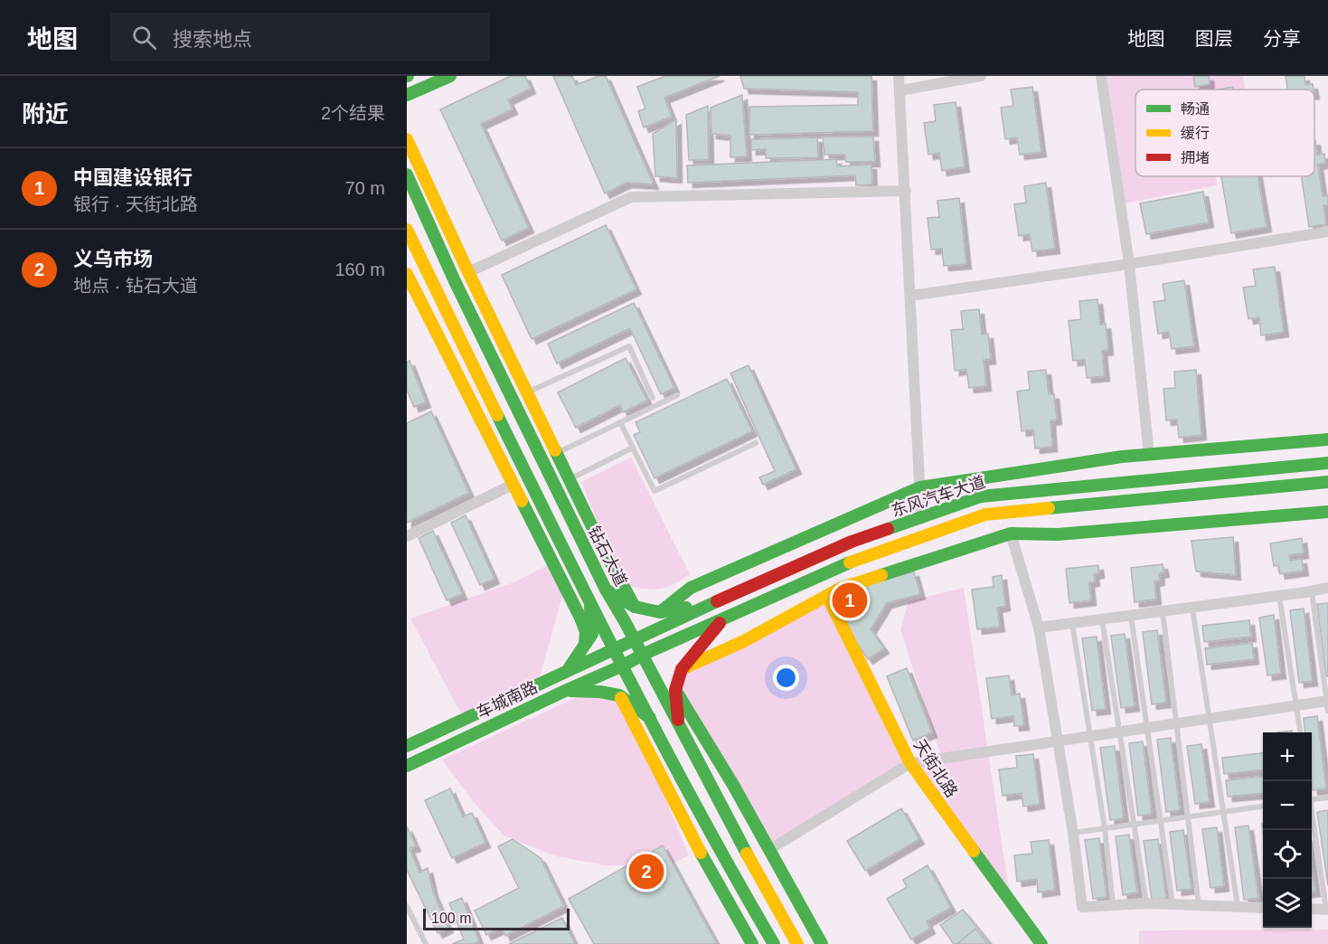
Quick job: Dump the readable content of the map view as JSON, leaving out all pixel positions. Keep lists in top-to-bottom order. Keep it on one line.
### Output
{"streets":{"main road":["东风汽车大道","钻石大道","车城南路","天街北路"]},"crossings":[["东风汽车大道","钻石大道"],["东风汽车大道","车城南路"]],"legend":["畅通","缓行","拥堵"],"scale_bar":"100 m","page":{"header":"地图","search":"搜索地点","nav":["地图","图层","分享"],"heading":["附近","2个结果"],"list":[{"mark":"1","name":"中国建设银行","note":"银行 · 天街北路","value":"70 m"},{"mark":"2","name":"义乌市场","note":"地点 · 钻石大道","value":"160 m"}],"pins":["1","2"],"map_buttons":["+","−"],"scale":"100 m"}}
